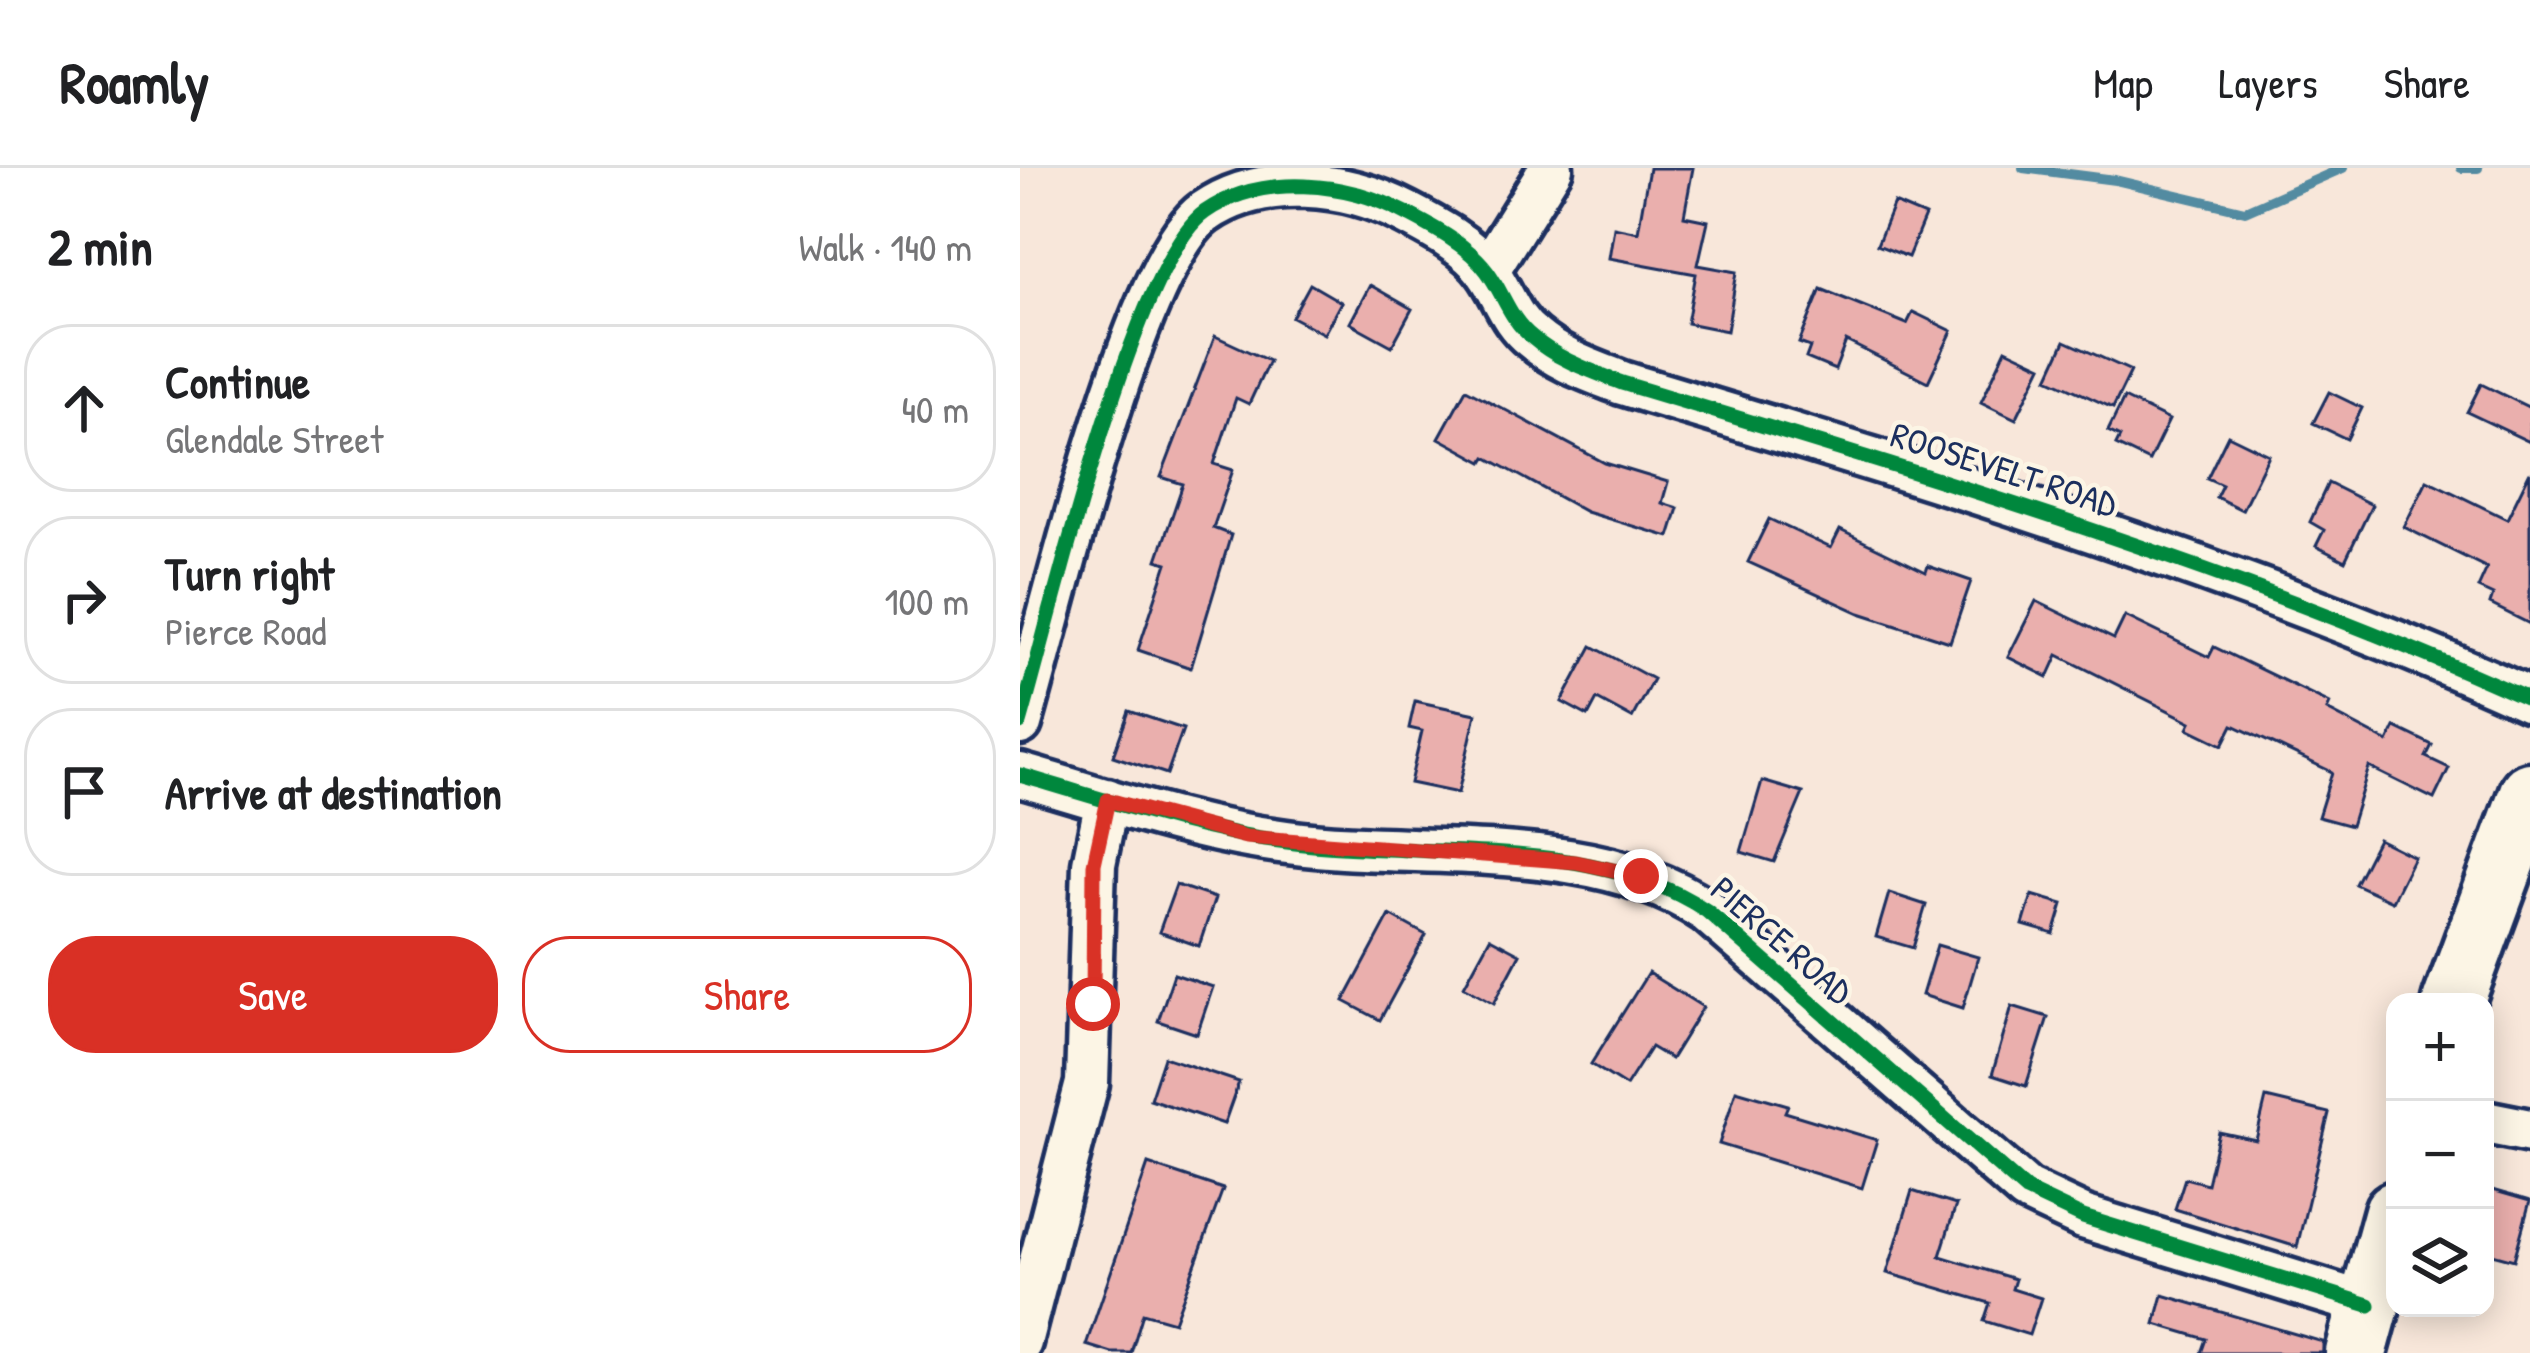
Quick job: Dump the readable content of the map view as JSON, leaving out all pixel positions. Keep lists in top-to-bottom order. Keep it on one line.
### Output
{"streets":{"street":["ROOSEVELT ROAD","PIERCE ROAD"]},"page":{"header":"Roamly","nav":["Map","Layers","Share"],"heading":["2 min","Walk · 140 m"],"list":[["Continue","Glendale Street","40 m"],["Turn right","Pierce Road","100 m"],"Arrive at destination"],"buttons":["Save","Share"],"map_buttons":["+","−"]}}
